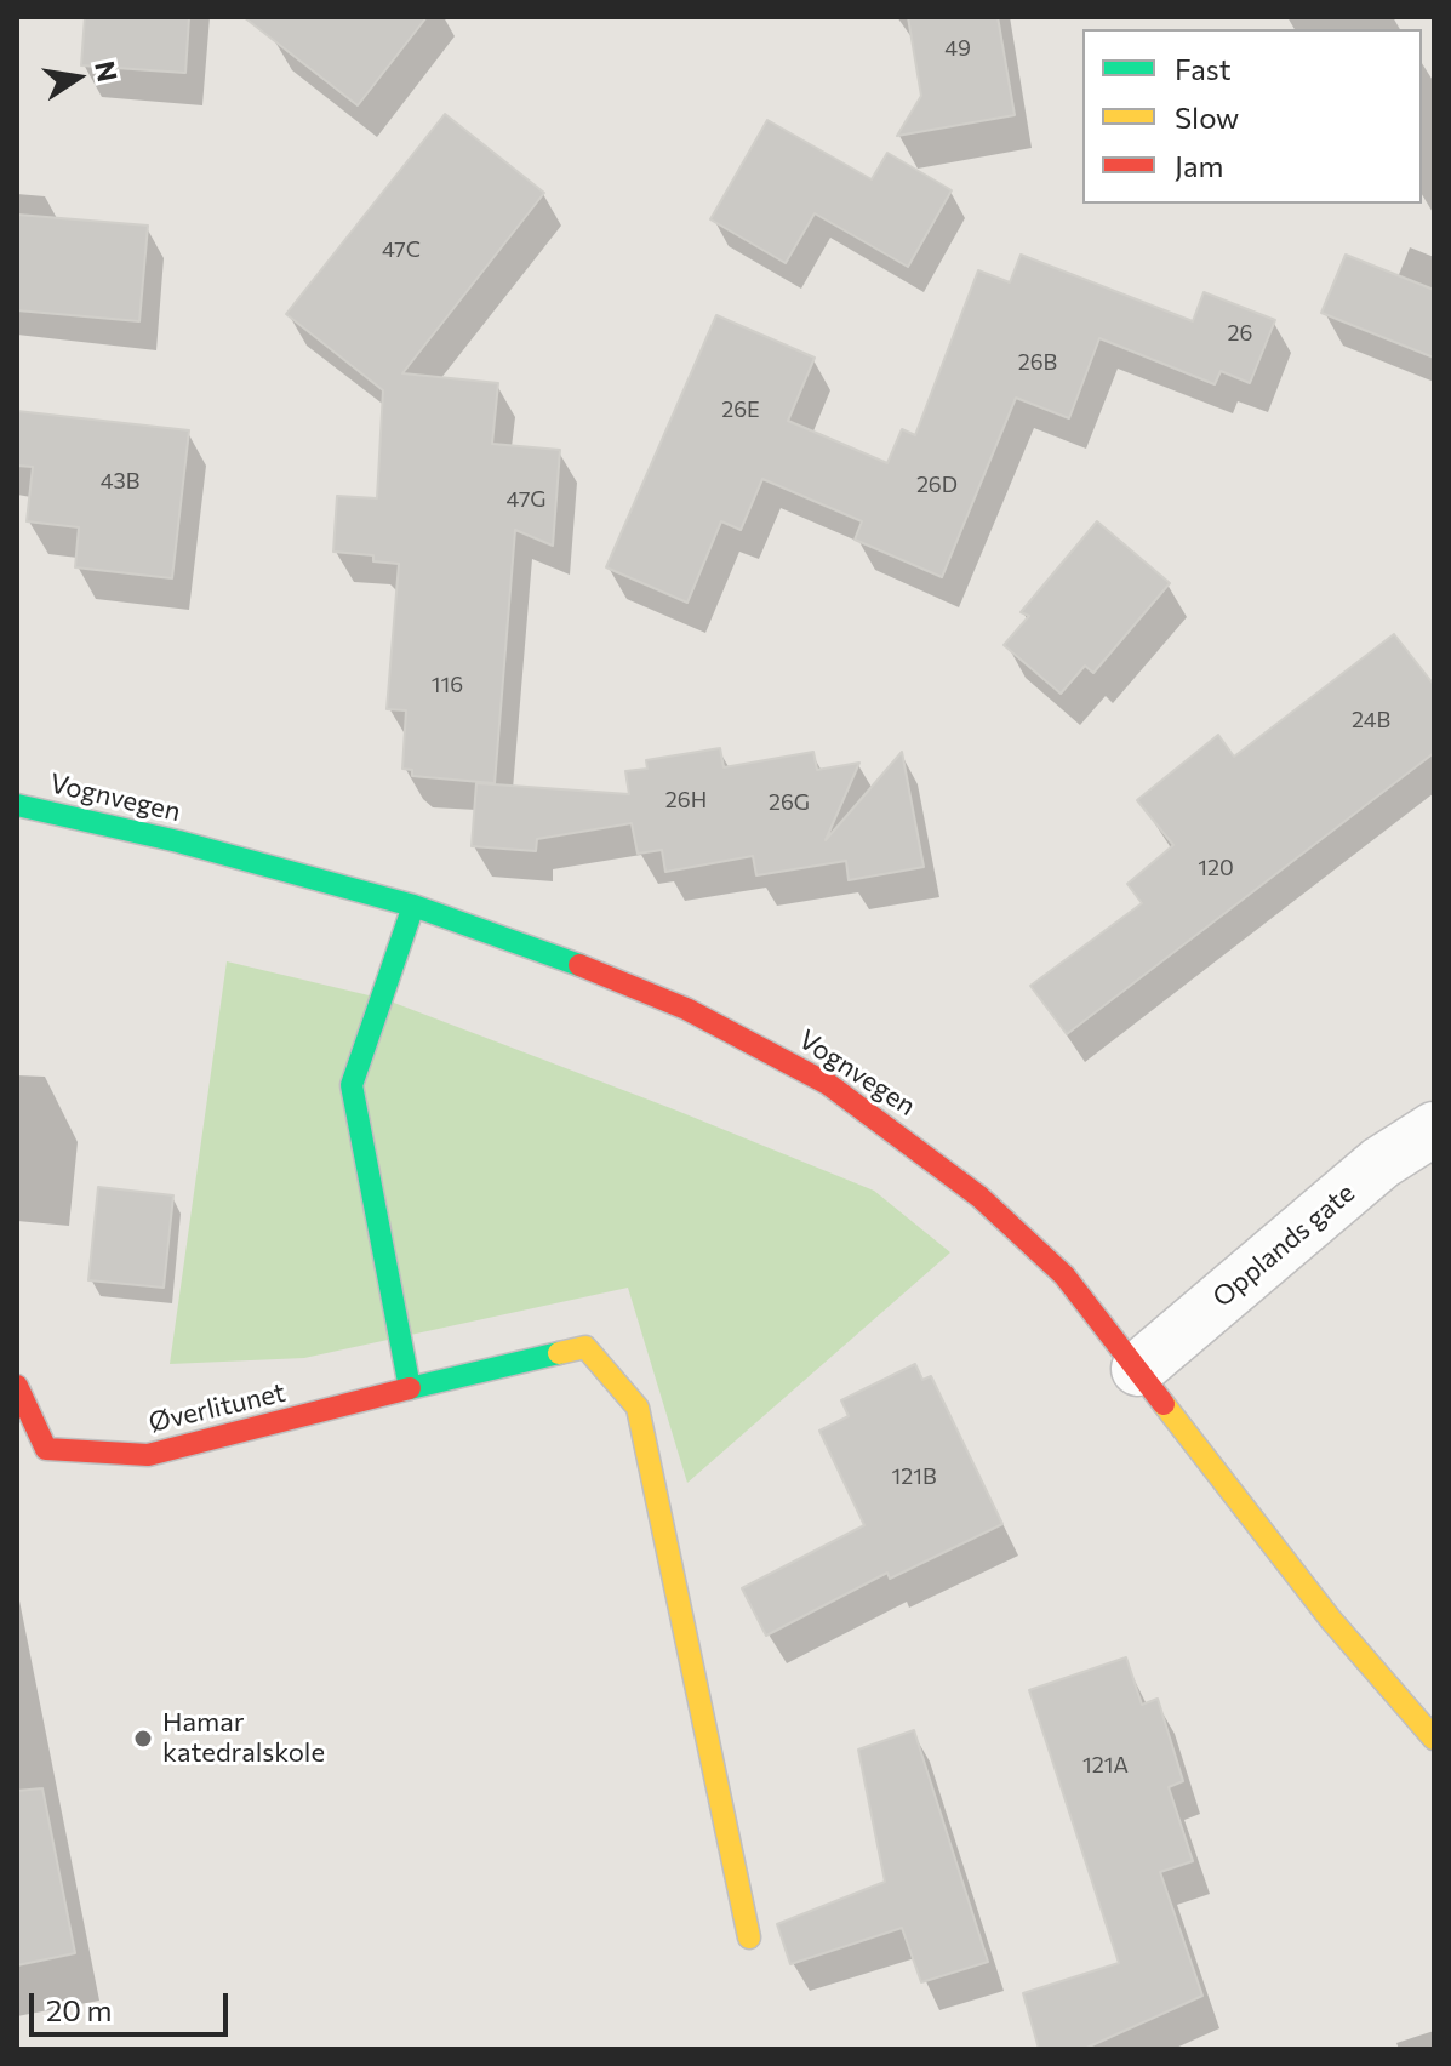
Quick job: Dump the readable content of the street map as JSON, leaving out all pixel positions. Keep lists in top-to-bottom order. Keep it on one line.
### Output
{"streets":{"main road":["Vognvegen","Øverlitunet"],"street":["Opplands gate"]},"crossings":[["Vognvegen","Opplands gate"]],"places":["Hamar katedralskole"],"house_numbers":["49","47C","26","26B","26E","43B","26D","47G","116","24B","26H","26G","120","121B","121A"],"legend":["Fast","Slow","Jam"],"scale_bar":"20 m","north":"right"}
